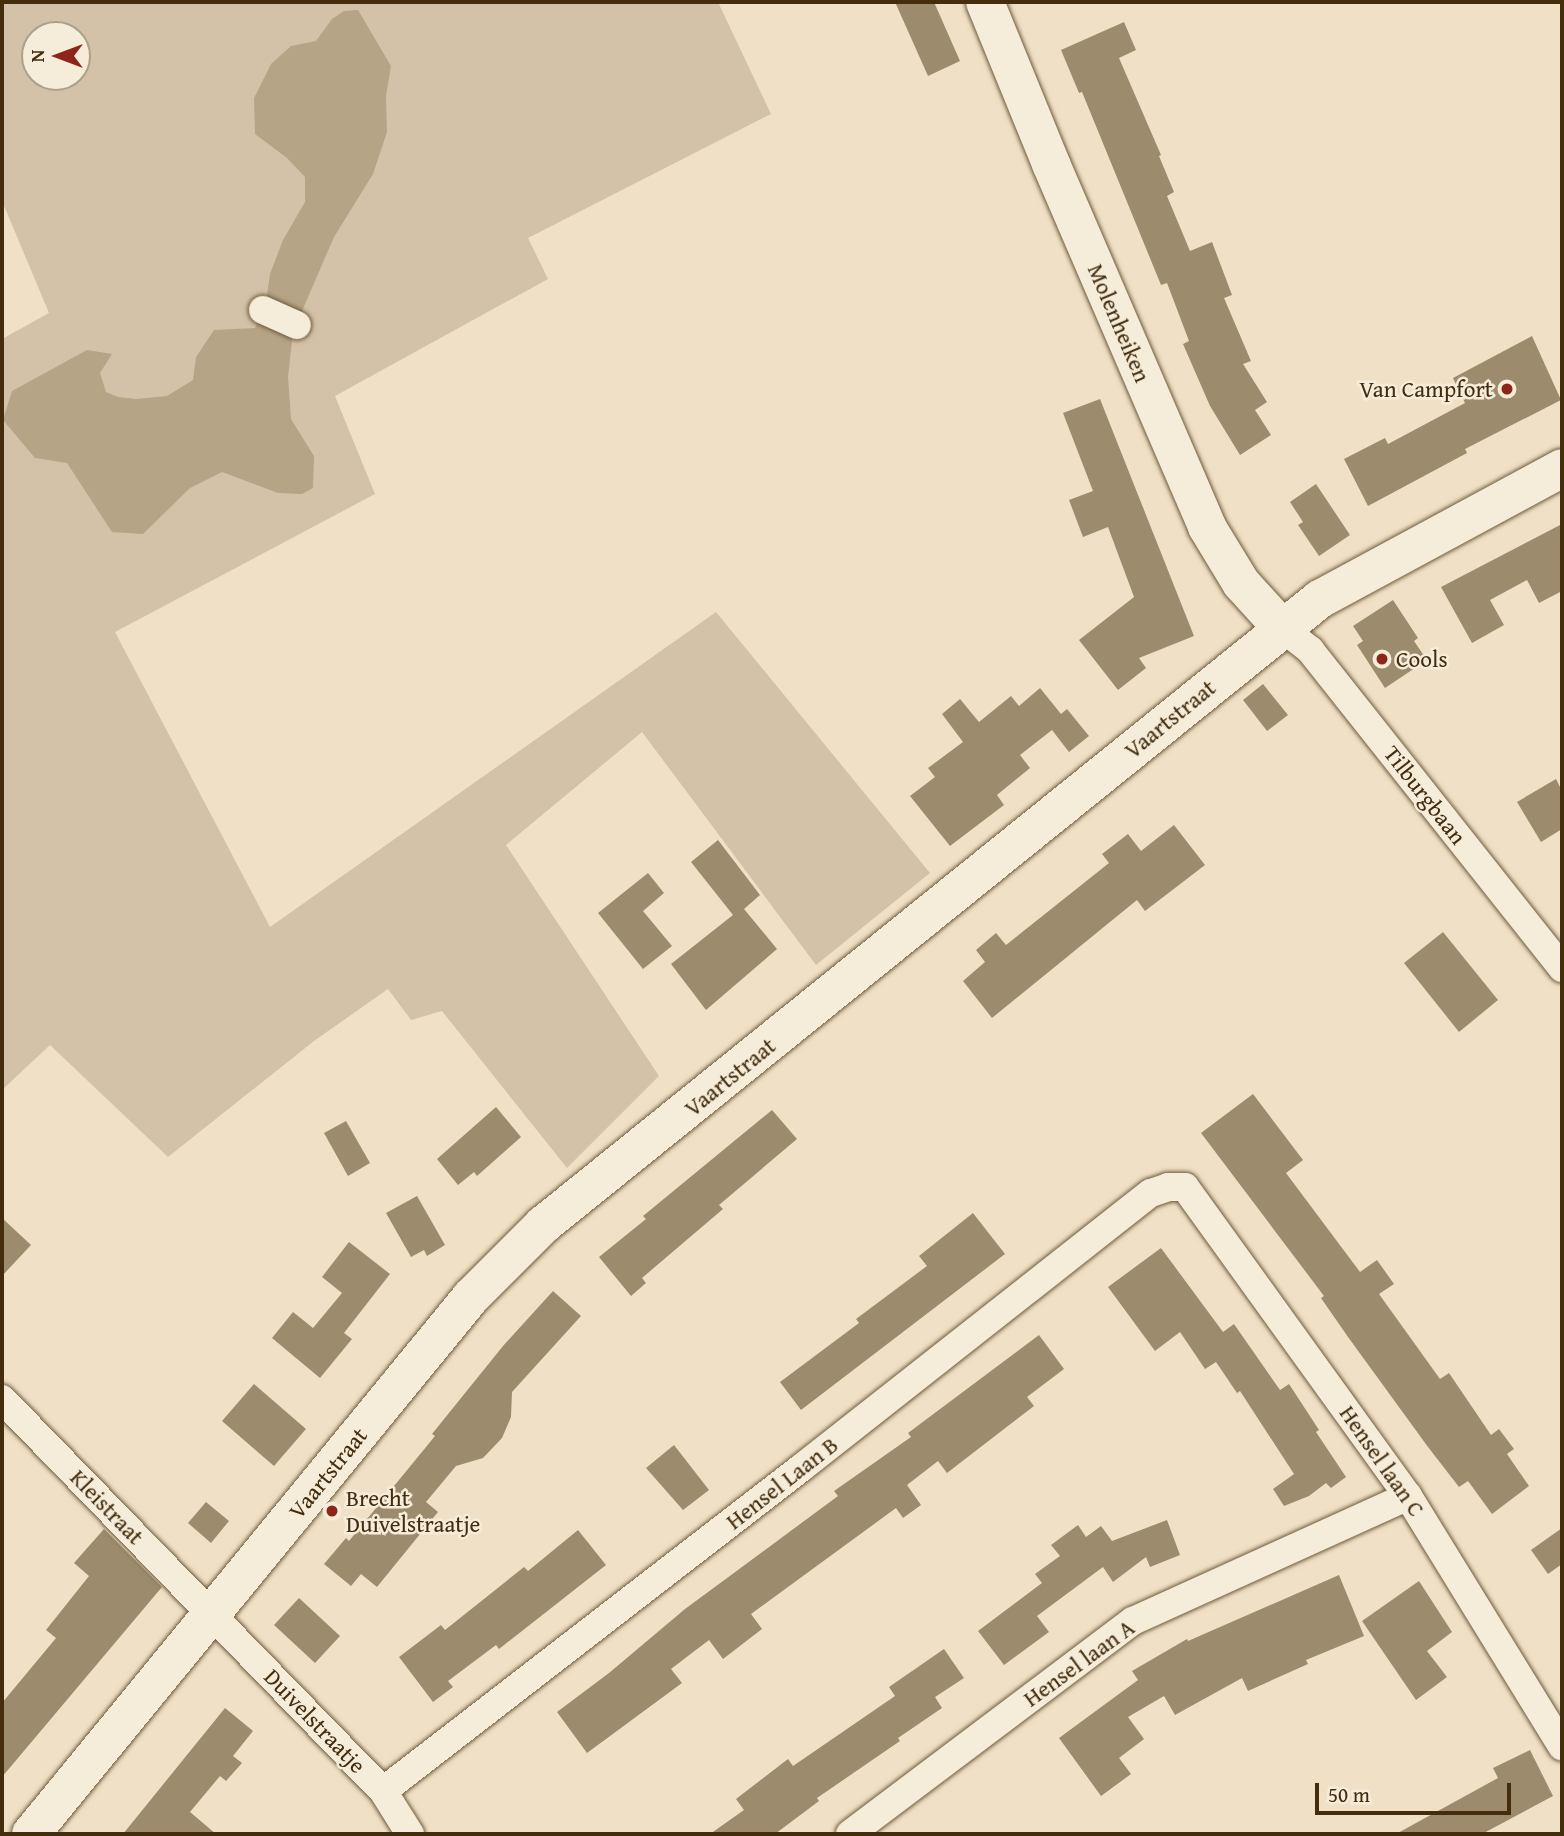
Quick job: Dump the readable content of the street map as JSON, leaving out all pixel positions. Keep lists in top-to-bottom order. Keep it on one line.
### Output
{"streets":{"main road":["Molenheiken","Vaartstraat"],"street":["Tilburgbaan","Hensel laan C","Hensel Laan B","Kleistraat","Hensel laan A","Duivelstraatje"]},"crossings":[["Molenheiken","Vaartstraat"],["Molenheiken","Tilburgbaan"],["Vaartstraat","Tilburgbaan"],["Vaartstraat","Kleistraat"],["Vaartstraat","Duivelstraatje"],["Hensel laan C","Hensel Laan B"],["Hensel laan C","Hensel laan A"],["Hensel Laan B","Duivelstraatje"],["Kleistraat","Duivelstraatje"]],"places":["Van Campfort","Cools","Brecht Duivelstraatje"],"scale_bar":"50 m","north":"left"}
